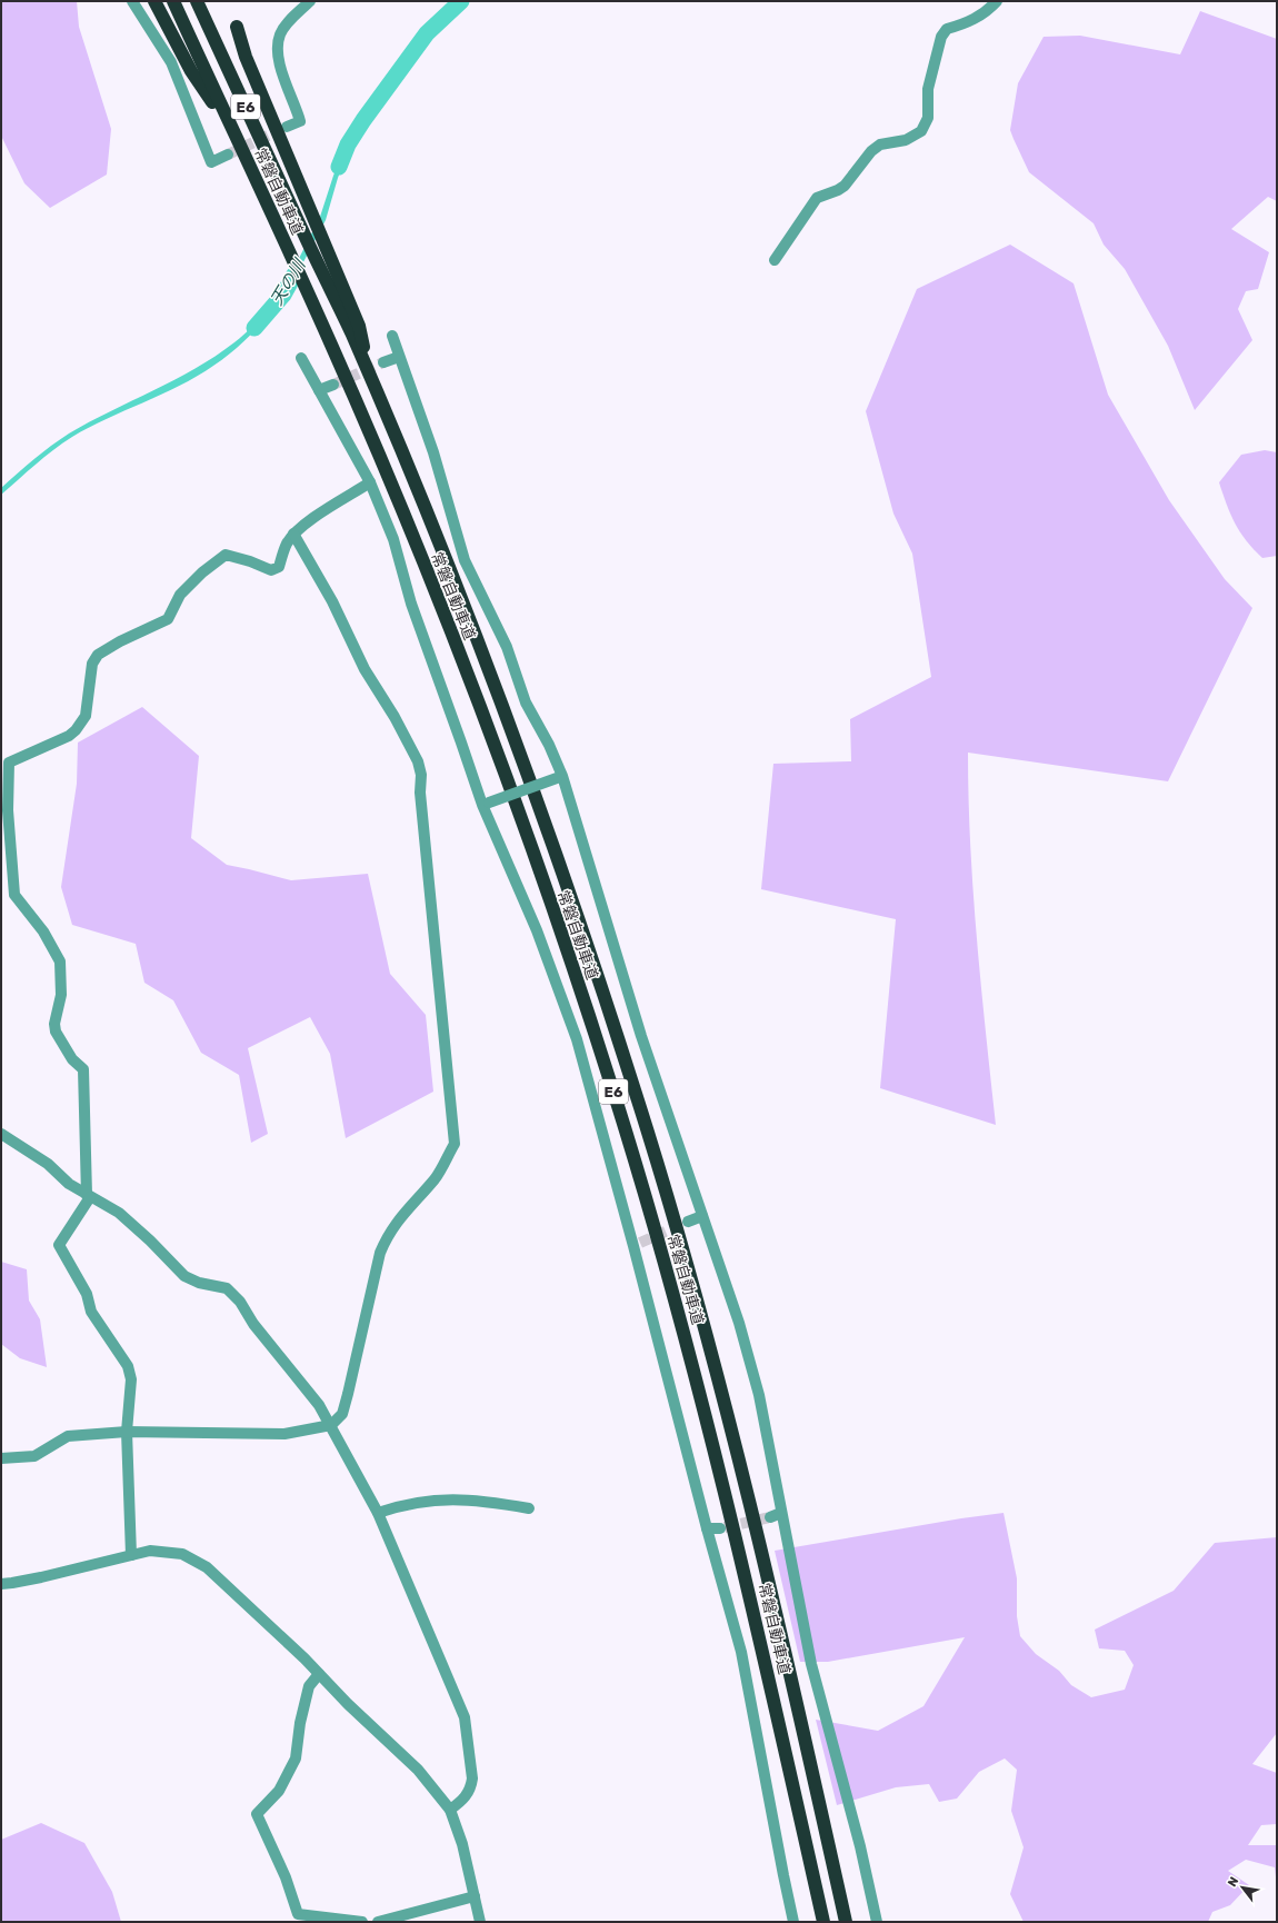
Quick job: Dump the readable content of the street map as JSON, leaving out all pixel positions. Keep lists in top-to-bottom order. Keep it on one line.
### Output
{"streets":{"highway":["E6","常磐自動車道"]},"water":["天の川"],"north":"top left"}
